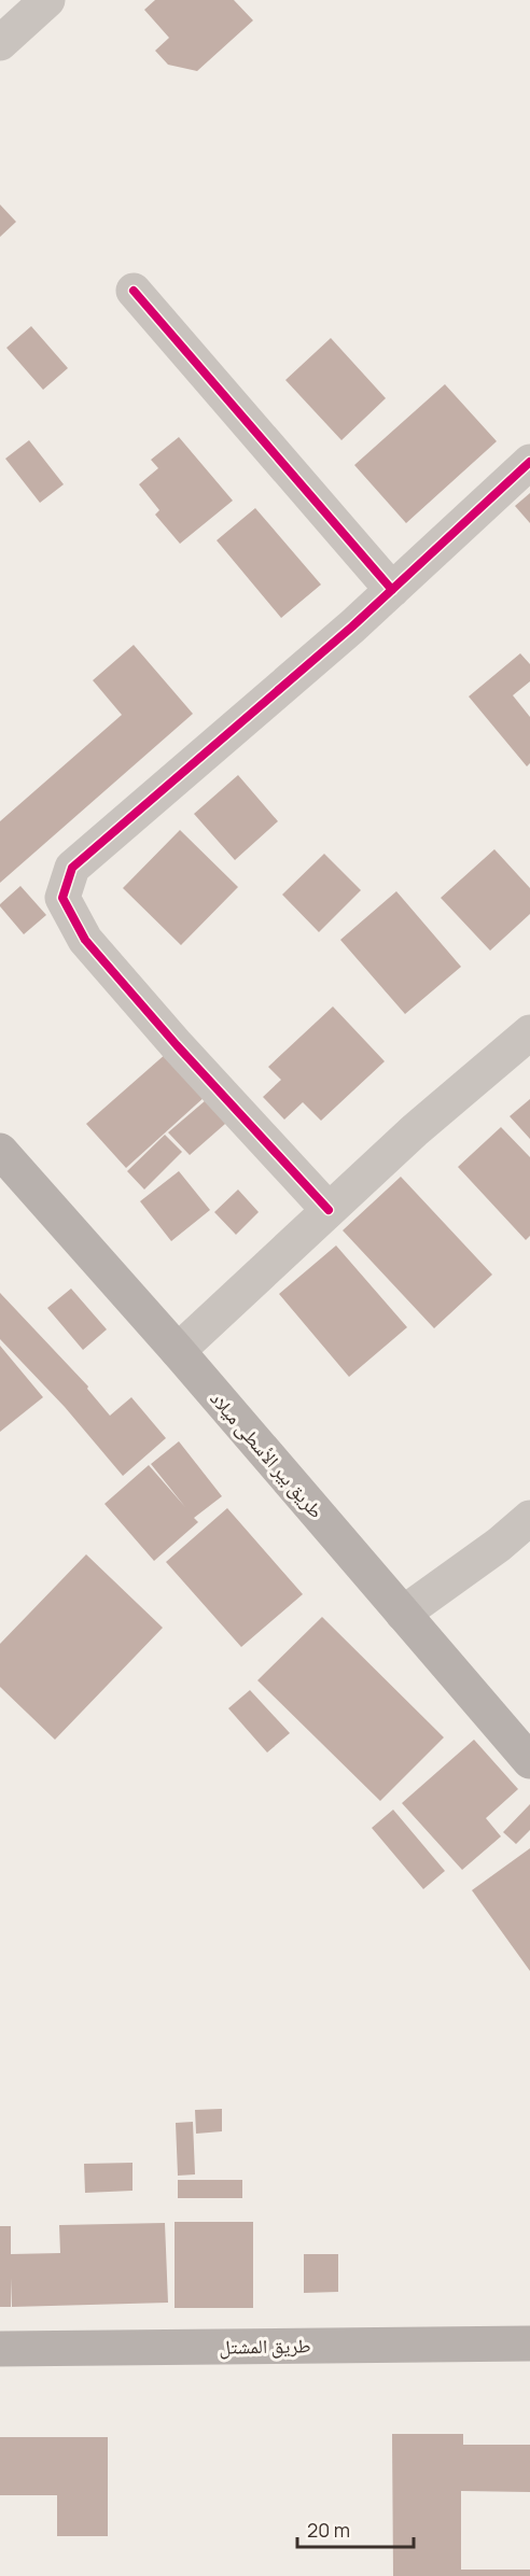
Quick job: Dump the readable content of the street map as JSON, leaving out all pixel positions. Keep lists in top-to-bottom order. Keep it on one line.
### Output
{"streets":{"main road":["طريق بير الأسطى ميلاد","طريق المشتل"]},"scale_bar":"20 m"}
